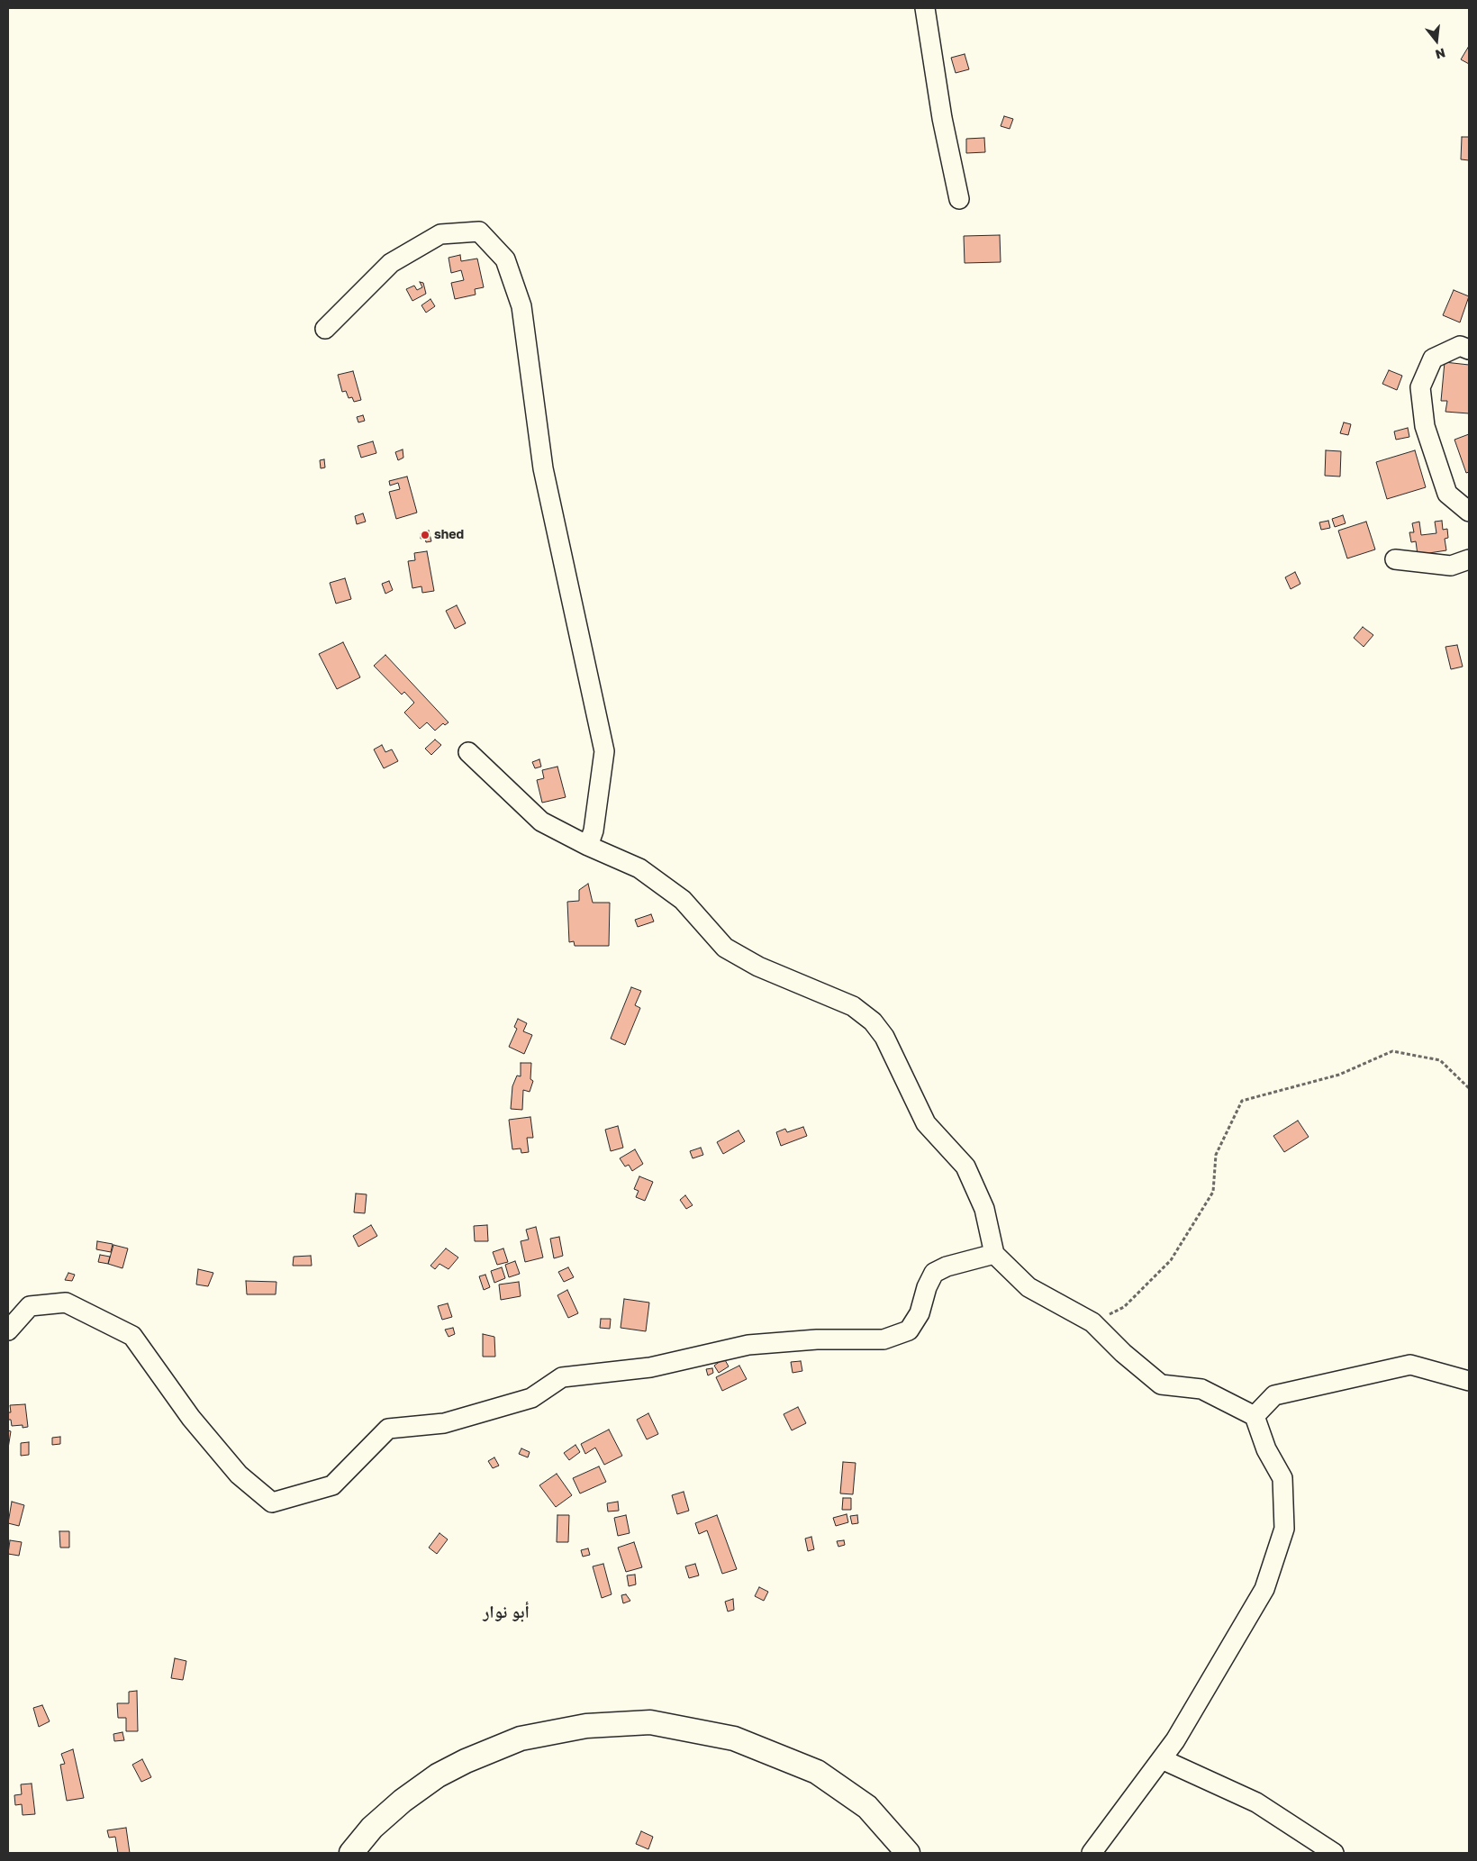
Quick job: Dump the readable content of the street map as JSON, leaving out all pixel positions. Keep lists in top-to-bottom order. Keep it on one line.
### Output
{"districts":["أبو نوار"],"places":["shed"],"north":"bottom"}
